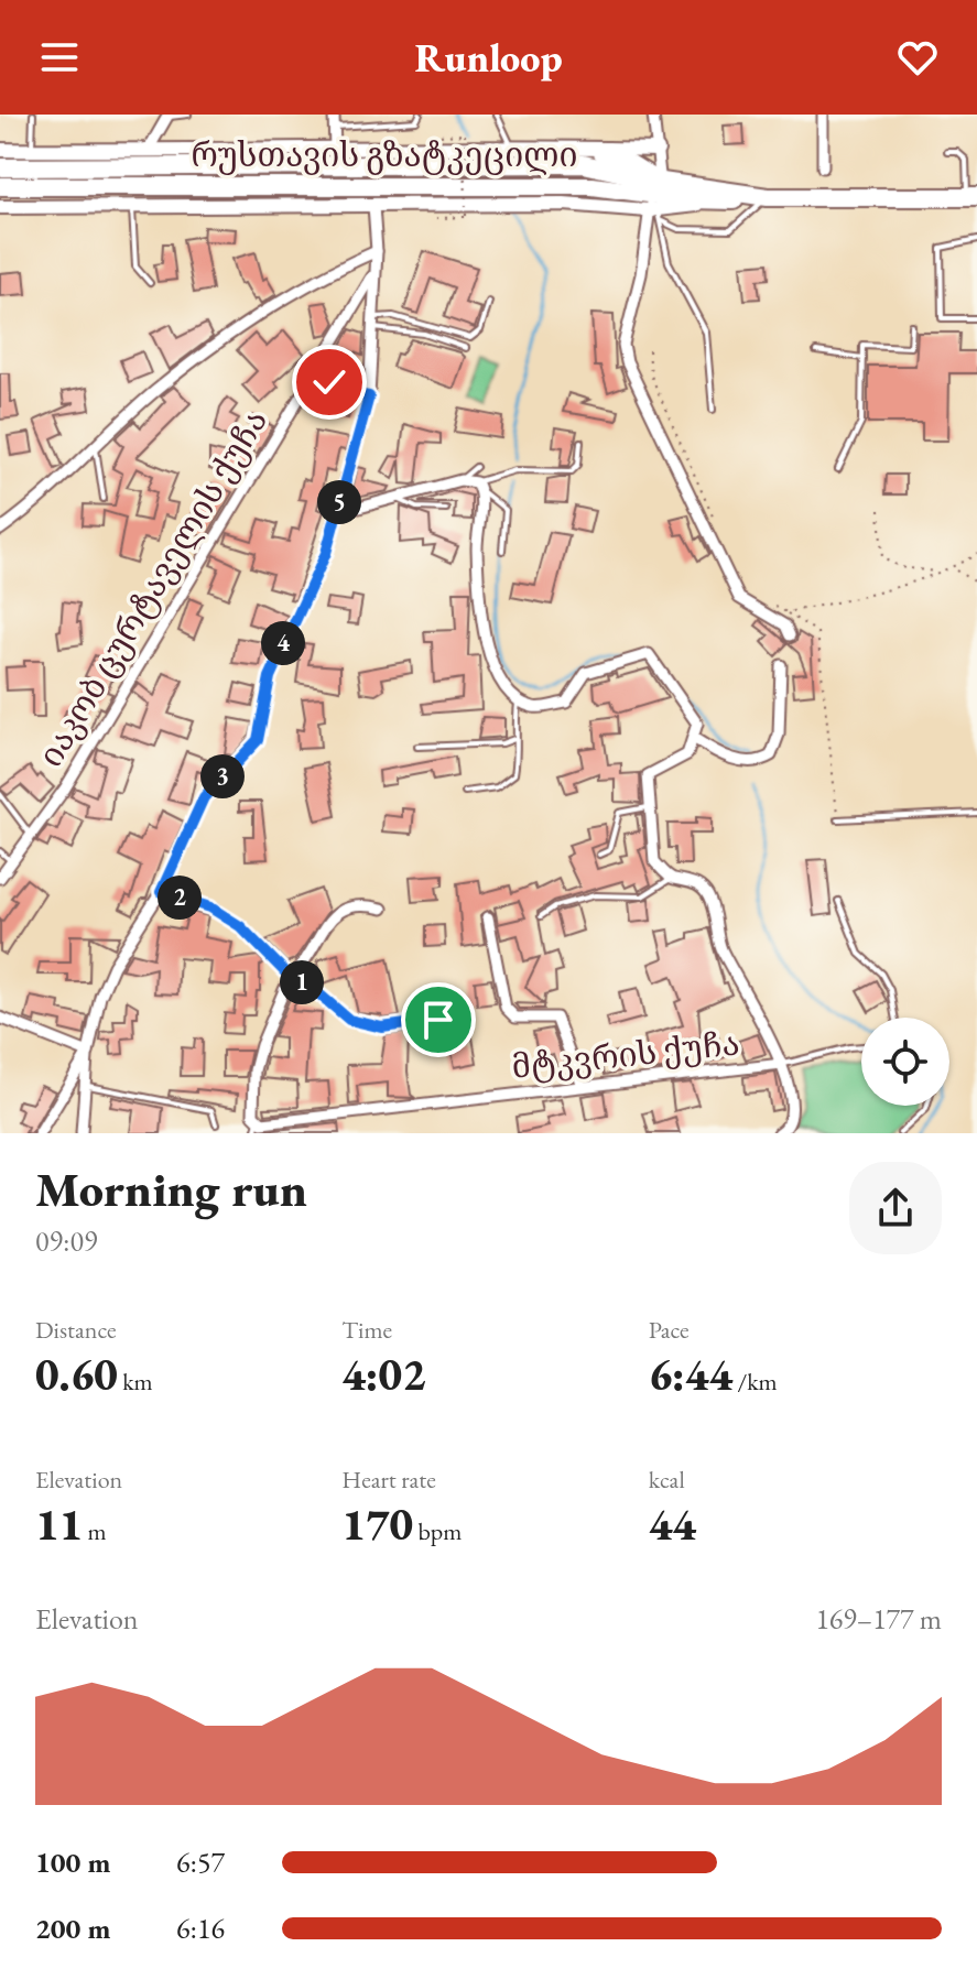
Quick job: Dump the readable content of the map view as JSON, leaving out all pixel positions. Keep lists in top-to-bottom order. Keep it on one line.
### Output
{"streets":{"highway":["რუსთავის გზატკეცილი"],"street":["იაკობ ცურტაველის ქუჩა","მტკვრის ქუჩა"]},"page":{"header":"Runloop","pins":["5","4","3","2","1"],"heading":["Morning run","09:09"],"stats":[["Distance","0.60 km"],["Time","4:02"],["Pace","6:44 /km"],["Elevation","11 m"],["Heart rate","170 bpm"],["kcal","44"]],"chart":["Elevation","169–177 m"],"list":[{"name":"100 m","note":"6:57"},{"name":"200 m","note":"6:16"}]}}
